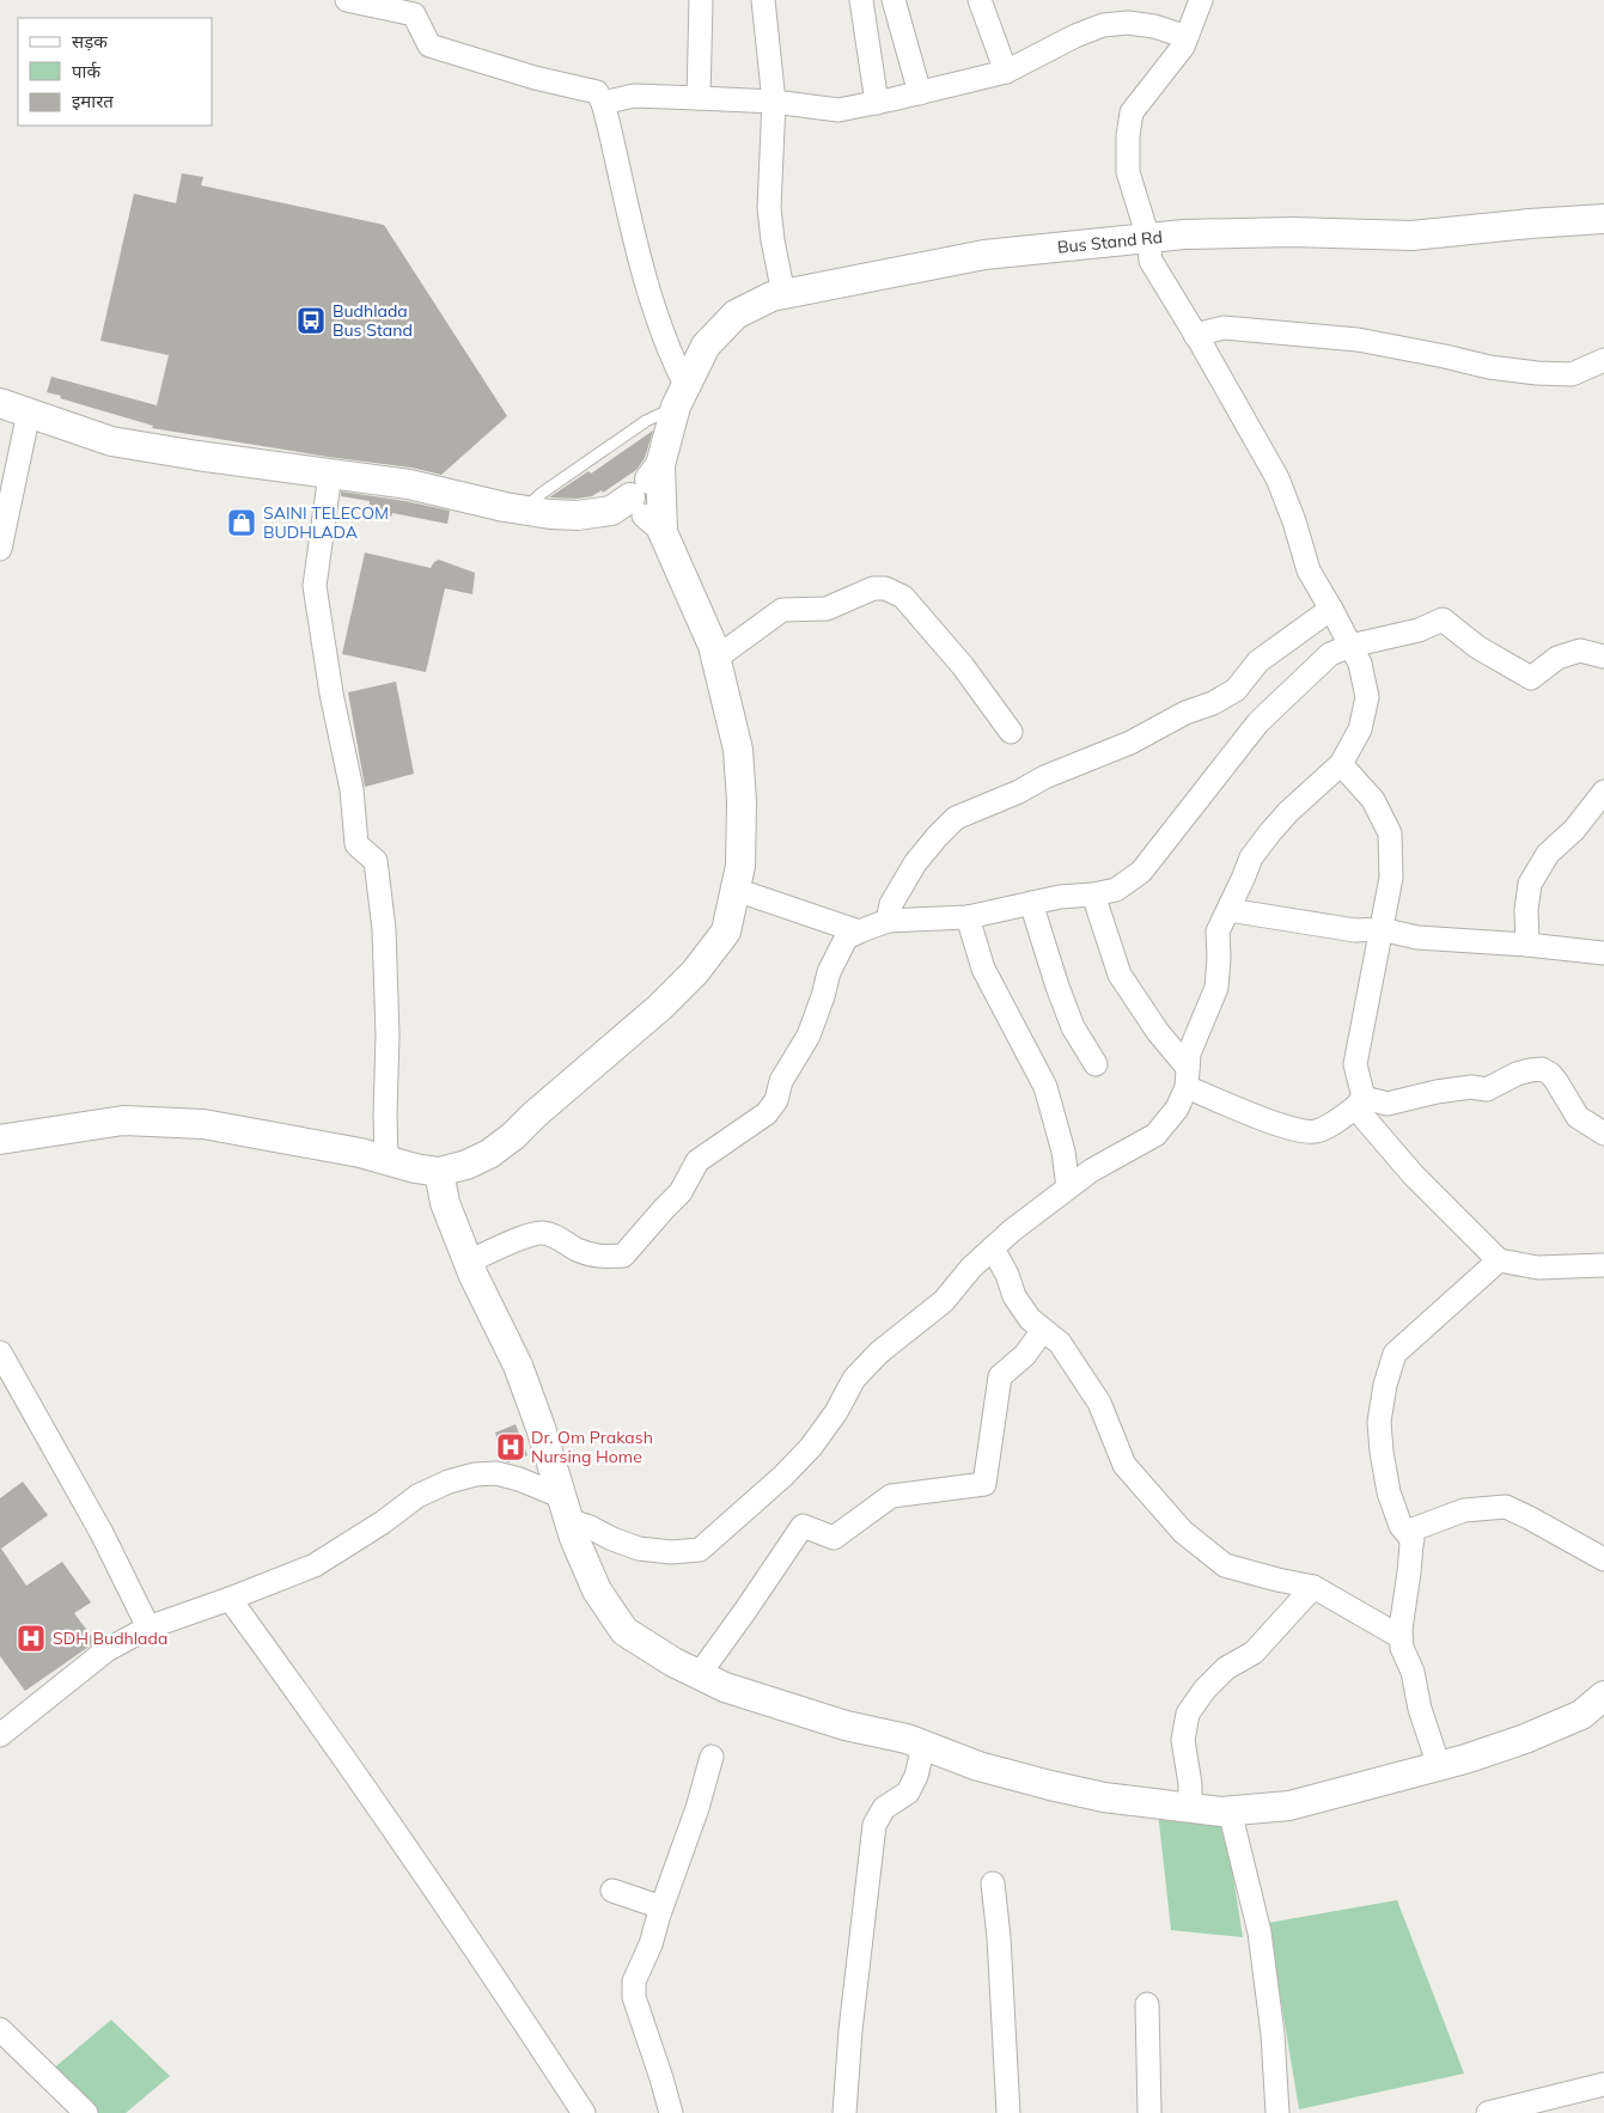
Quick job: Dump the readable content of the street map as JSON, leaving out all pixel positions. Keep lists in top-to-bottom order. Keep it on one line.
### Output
{"streets":{"street":["Bus Stand Rd"]},"places":{"bus stop":["Budhlada Bus Stand"],"shop":["SAINI TELECOM BUDHLADA"],"hospital":["Dr. Om Prakash Nursing Home","SDH Budhlada"]},"legend":["सड़क","पार्क","इमारत"]}
